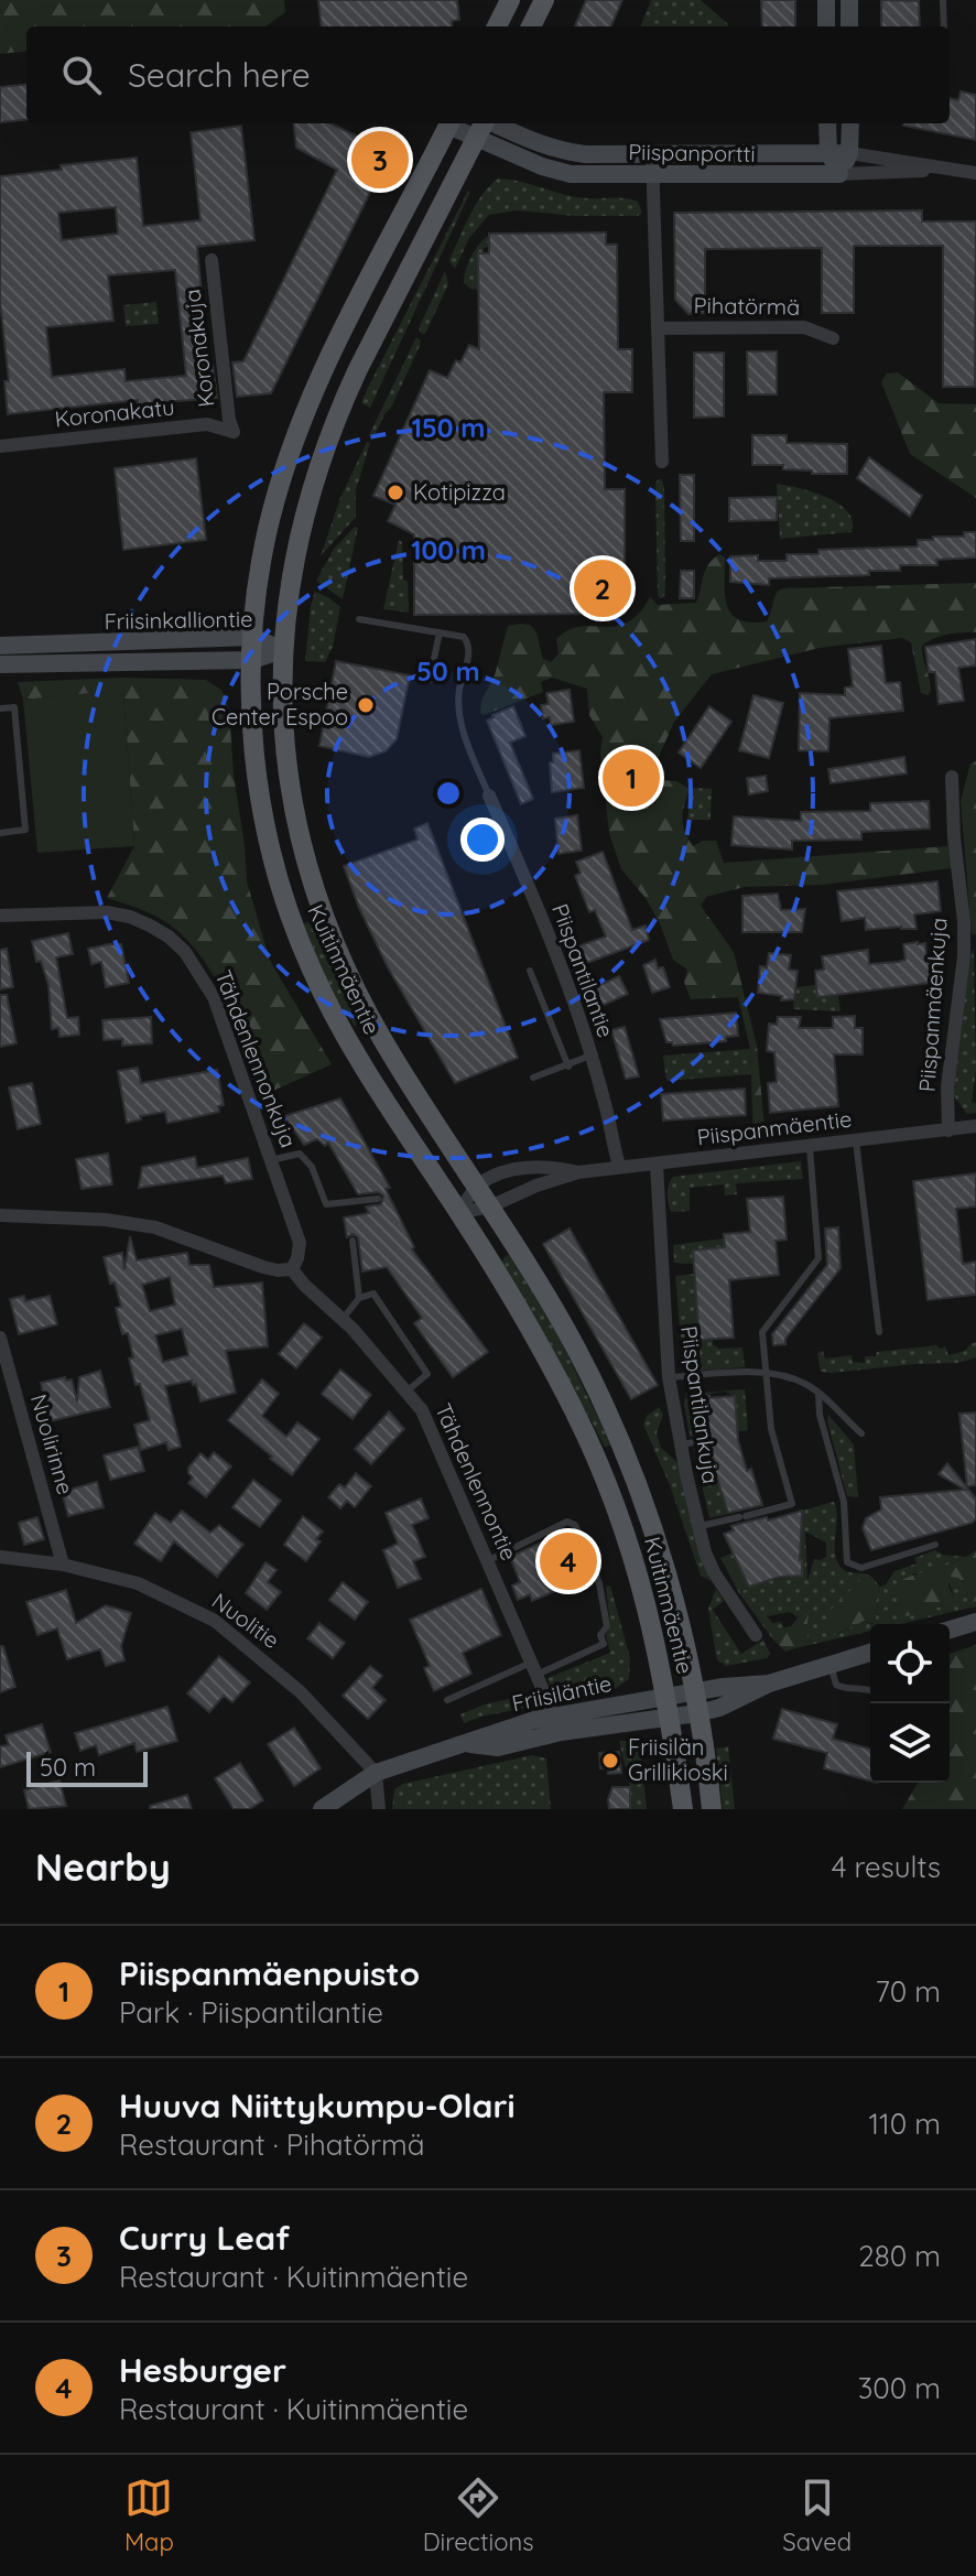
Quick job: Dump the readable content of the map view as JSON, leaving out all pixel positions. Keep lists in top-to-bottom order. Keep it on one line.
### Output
{"streets":{"main road":["Kuitinmäentie"],"street":["Piispanportti","Pihatörmä","Koronakuja","Koronakatu","Friisinkalliontie","Piispantilantie","Piispanmäenkuja","Tähdenlennonkuja","Piispanmäentie","Piispantilankuja","Nuolirinne","Tähdenlennontie","Nuolitie","Friisiläntie"]},"crossings":[["Piispanportti","Kuitinmäentie"],["Koronakuja","Koronakatu"],["Friisinkalliontie","Kuitinmäentie"],["Kuitinmäentie","Piispanmäentie"],["Kuitinmäentie","Friisiläntie"],["Piispantilantie","Piispanmäentie"],["Piispanmäenkuja","Piispanmäentie"],["Tähdenlennonkuja","Tähdenlennontie"],["Piispanmäentie","Piispantilankuja"],["Nuolirinne","Nuolitie"],["Tähdenlennontie","Friisiläntie"],["Nuolitie","Friisiläntie"]],"places":["Kotipizza","Porsche Center Espoo","Friisilän Grillikioski"],"scale_bar":"50 m","page":{"search":"Search here","pins":["3","2","1","4"],"scale":"50 m","heading":["Nearby","4 results"],"list":[{"mark":"1","name":"Piispanmäenpuisto","note":"Park · Piispantilantie","value":"70 m"},{"mark":"2","name":"Huuva Niittykumpu-Olari","note":"Restaurant · Pihatörmä","value":"110 m"},{"mark":"3","name":"Curry Leaf","note":"Restaurant · Kuitinmäentie","value":"280 m"},{"mark":"4","name":"Hesburger","note":"Restaurant · Kuitinmäentie","value":"300 m"}],"nav":["Map","Directions","Saved"]},"rings":["150 m","100 m","50 m"]}
